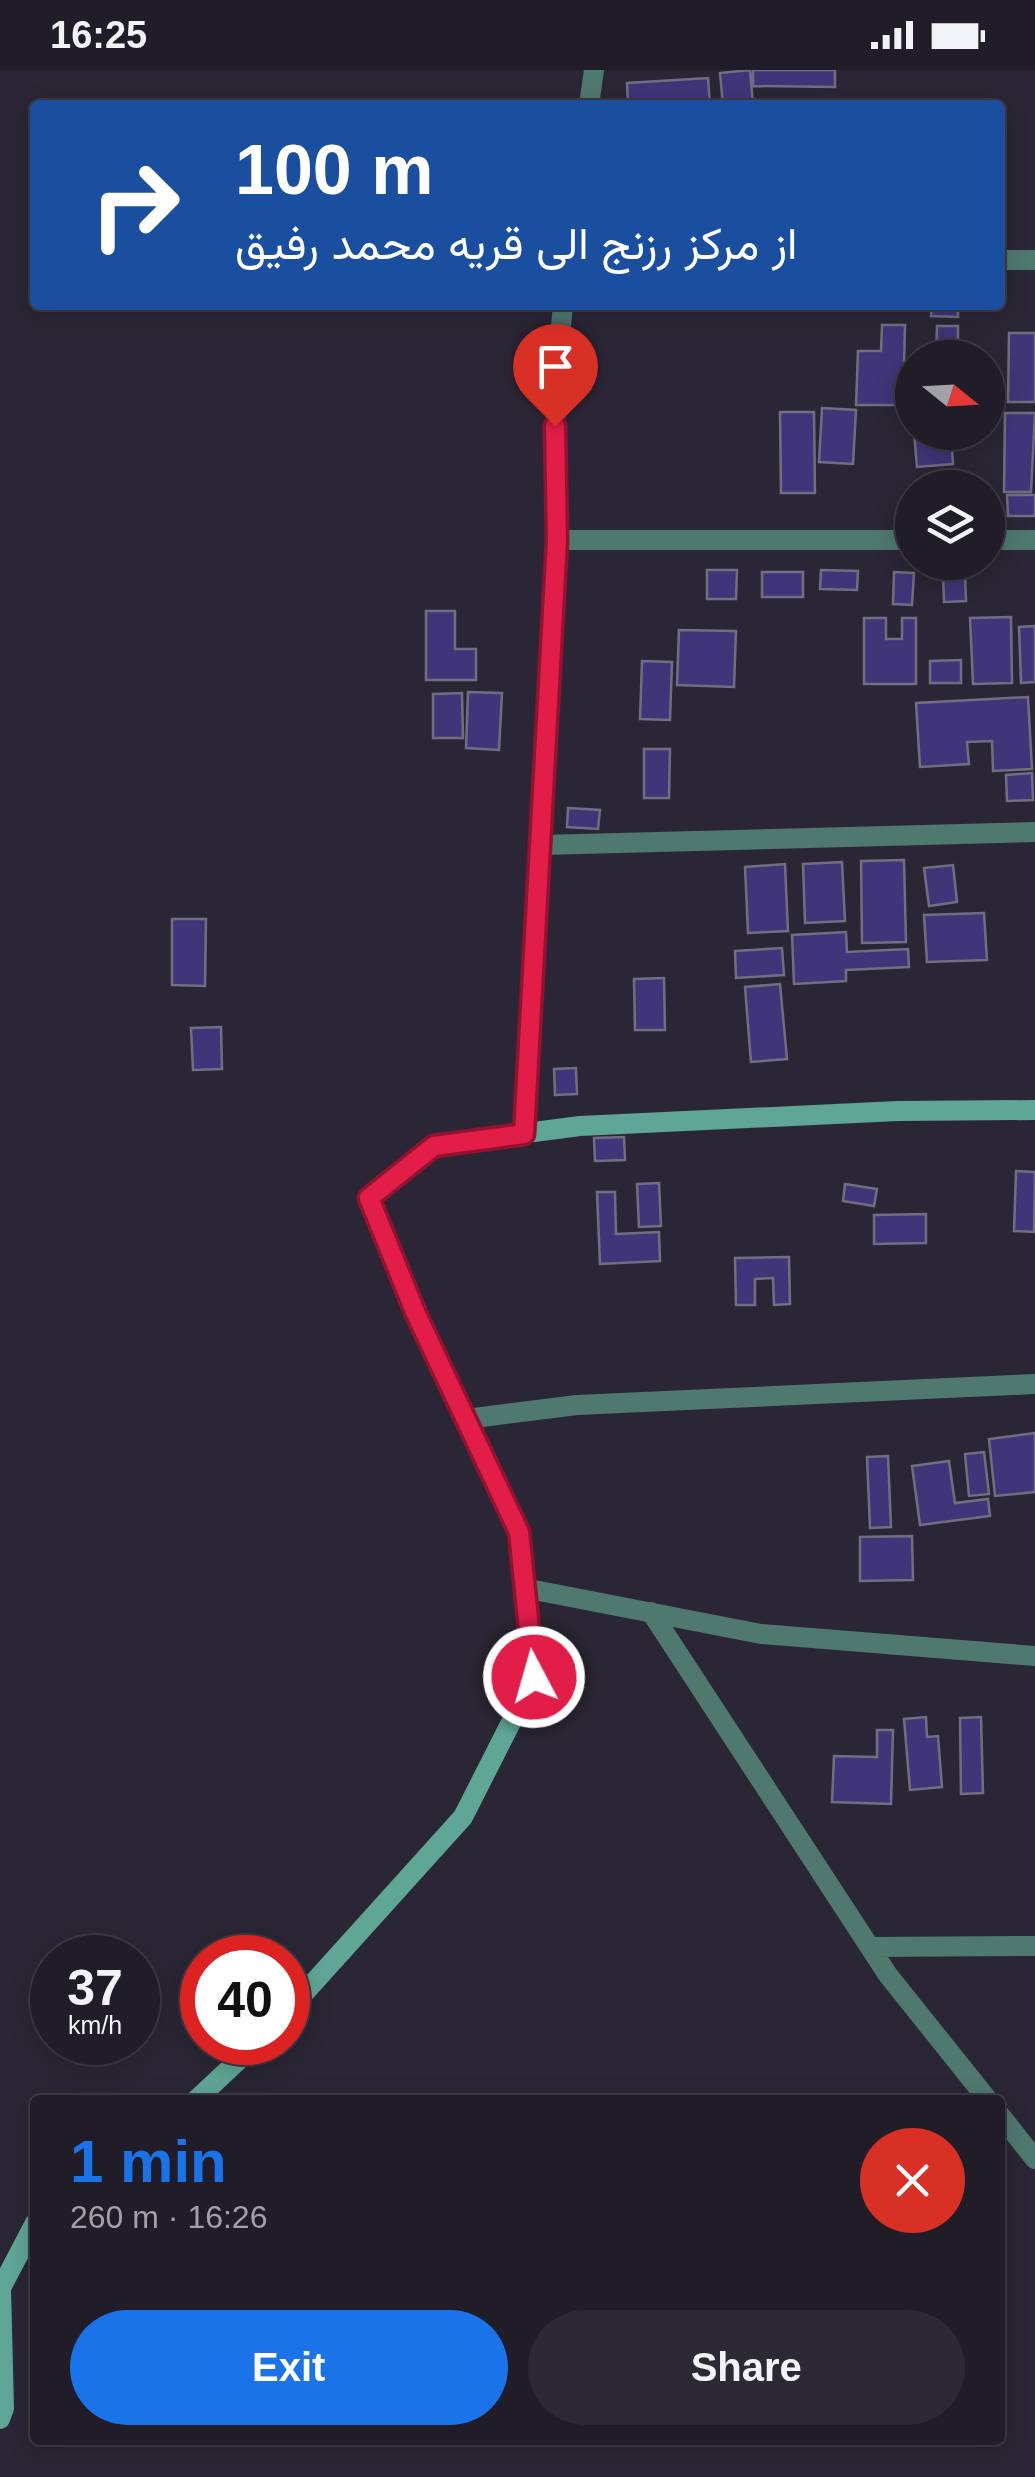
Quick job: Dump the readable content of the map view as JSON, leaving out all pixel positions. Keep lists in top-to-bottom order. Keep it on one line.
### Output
{"north":"right","page":{"status":"16:25","turn":["100 m","از مرکز رزنج الی قریه محمد رفیق"],"speed":"37 km/h","limit":"40","heading":["1 min","260 m · 16:26"],"buttons":["Exit","Share"]}}
